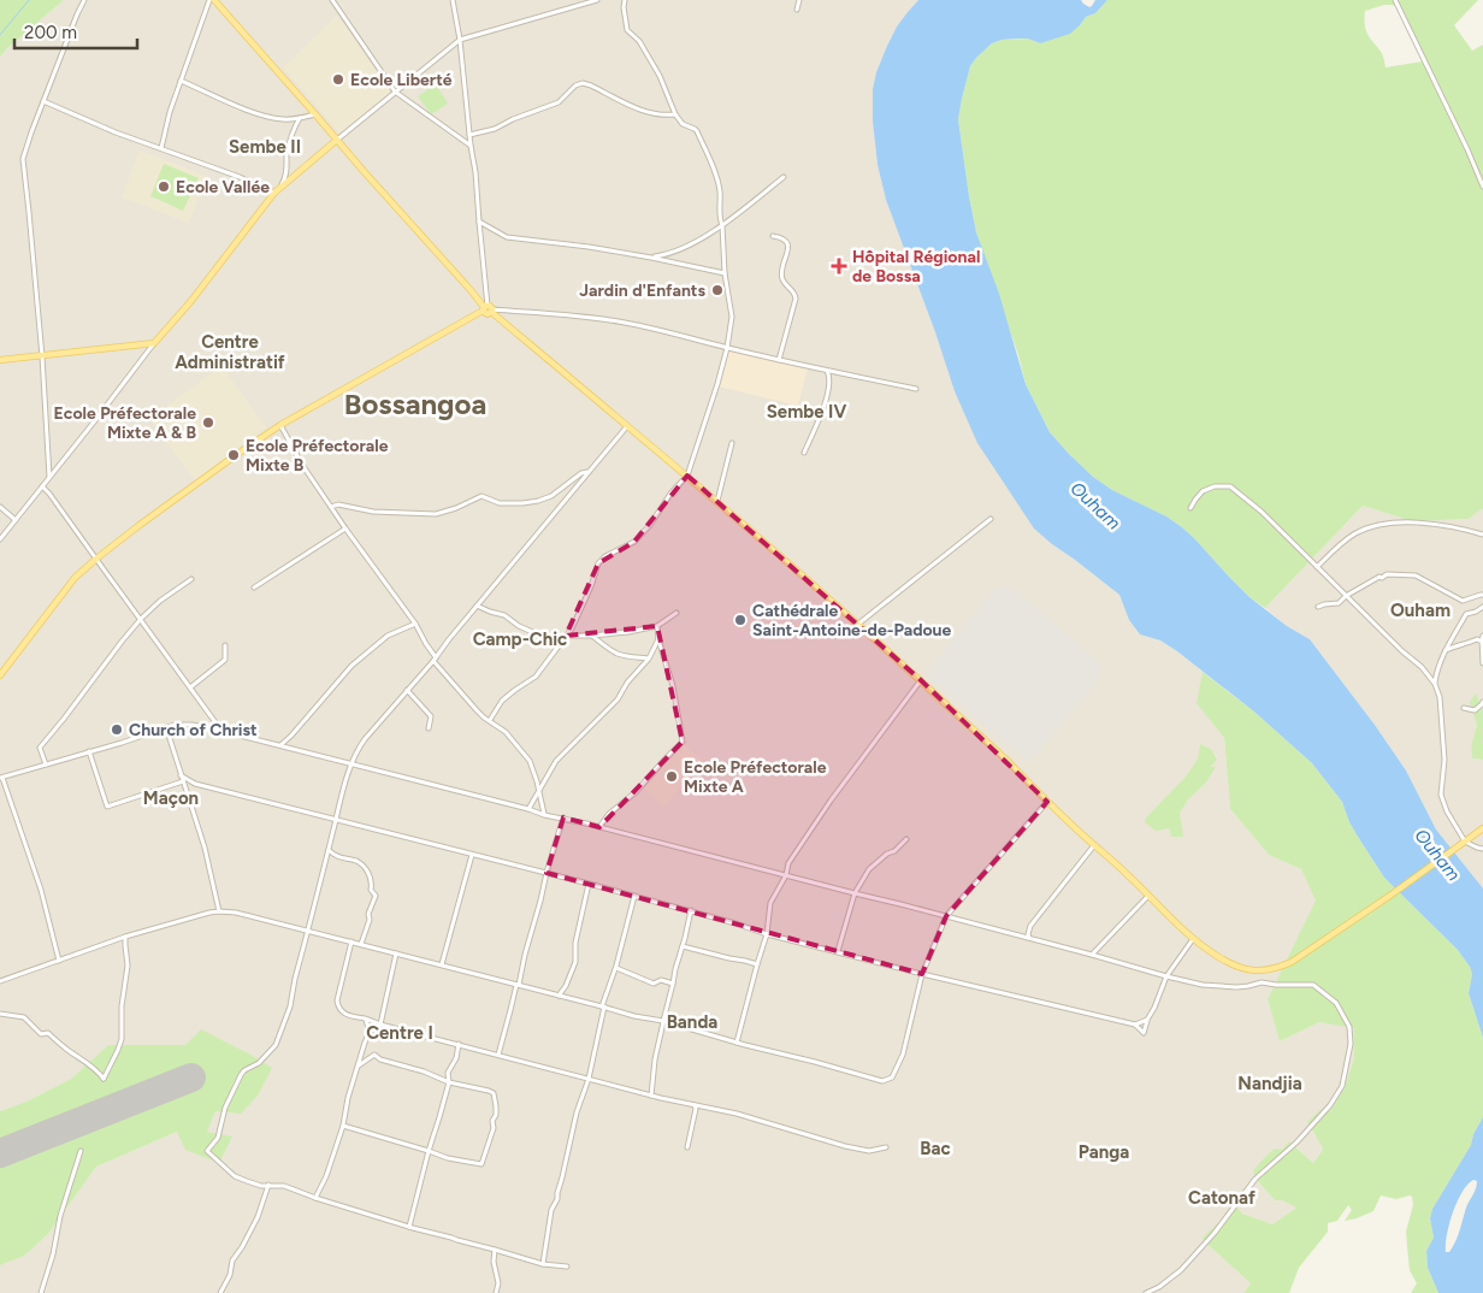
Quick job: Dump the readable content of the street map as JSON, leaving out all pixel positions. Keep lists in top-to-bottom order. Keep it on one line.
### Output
{"districts":["Sembe II","Centre Administratif","Bossangoa","Sembe IV","Ouham","Camp-Chic","Maçon","Banda","Centre I","Nandjia","Bac","Panga","Catonaf"],"water":["Ouham"],"places":{"other":["Ecole Liberté","Ecole Vallée","Jardin d'Enfants","Ecole Préfectorale Mixte A & B","Ecole Préfectorale Mixte B","Cathédrale Saint-Antoine-de-Padoue","Church of Christ","Ecole Préfectorale Mixte A"],"health":["Hôpital Régional de Bossa"]},"scale_bar":"200 m"}
